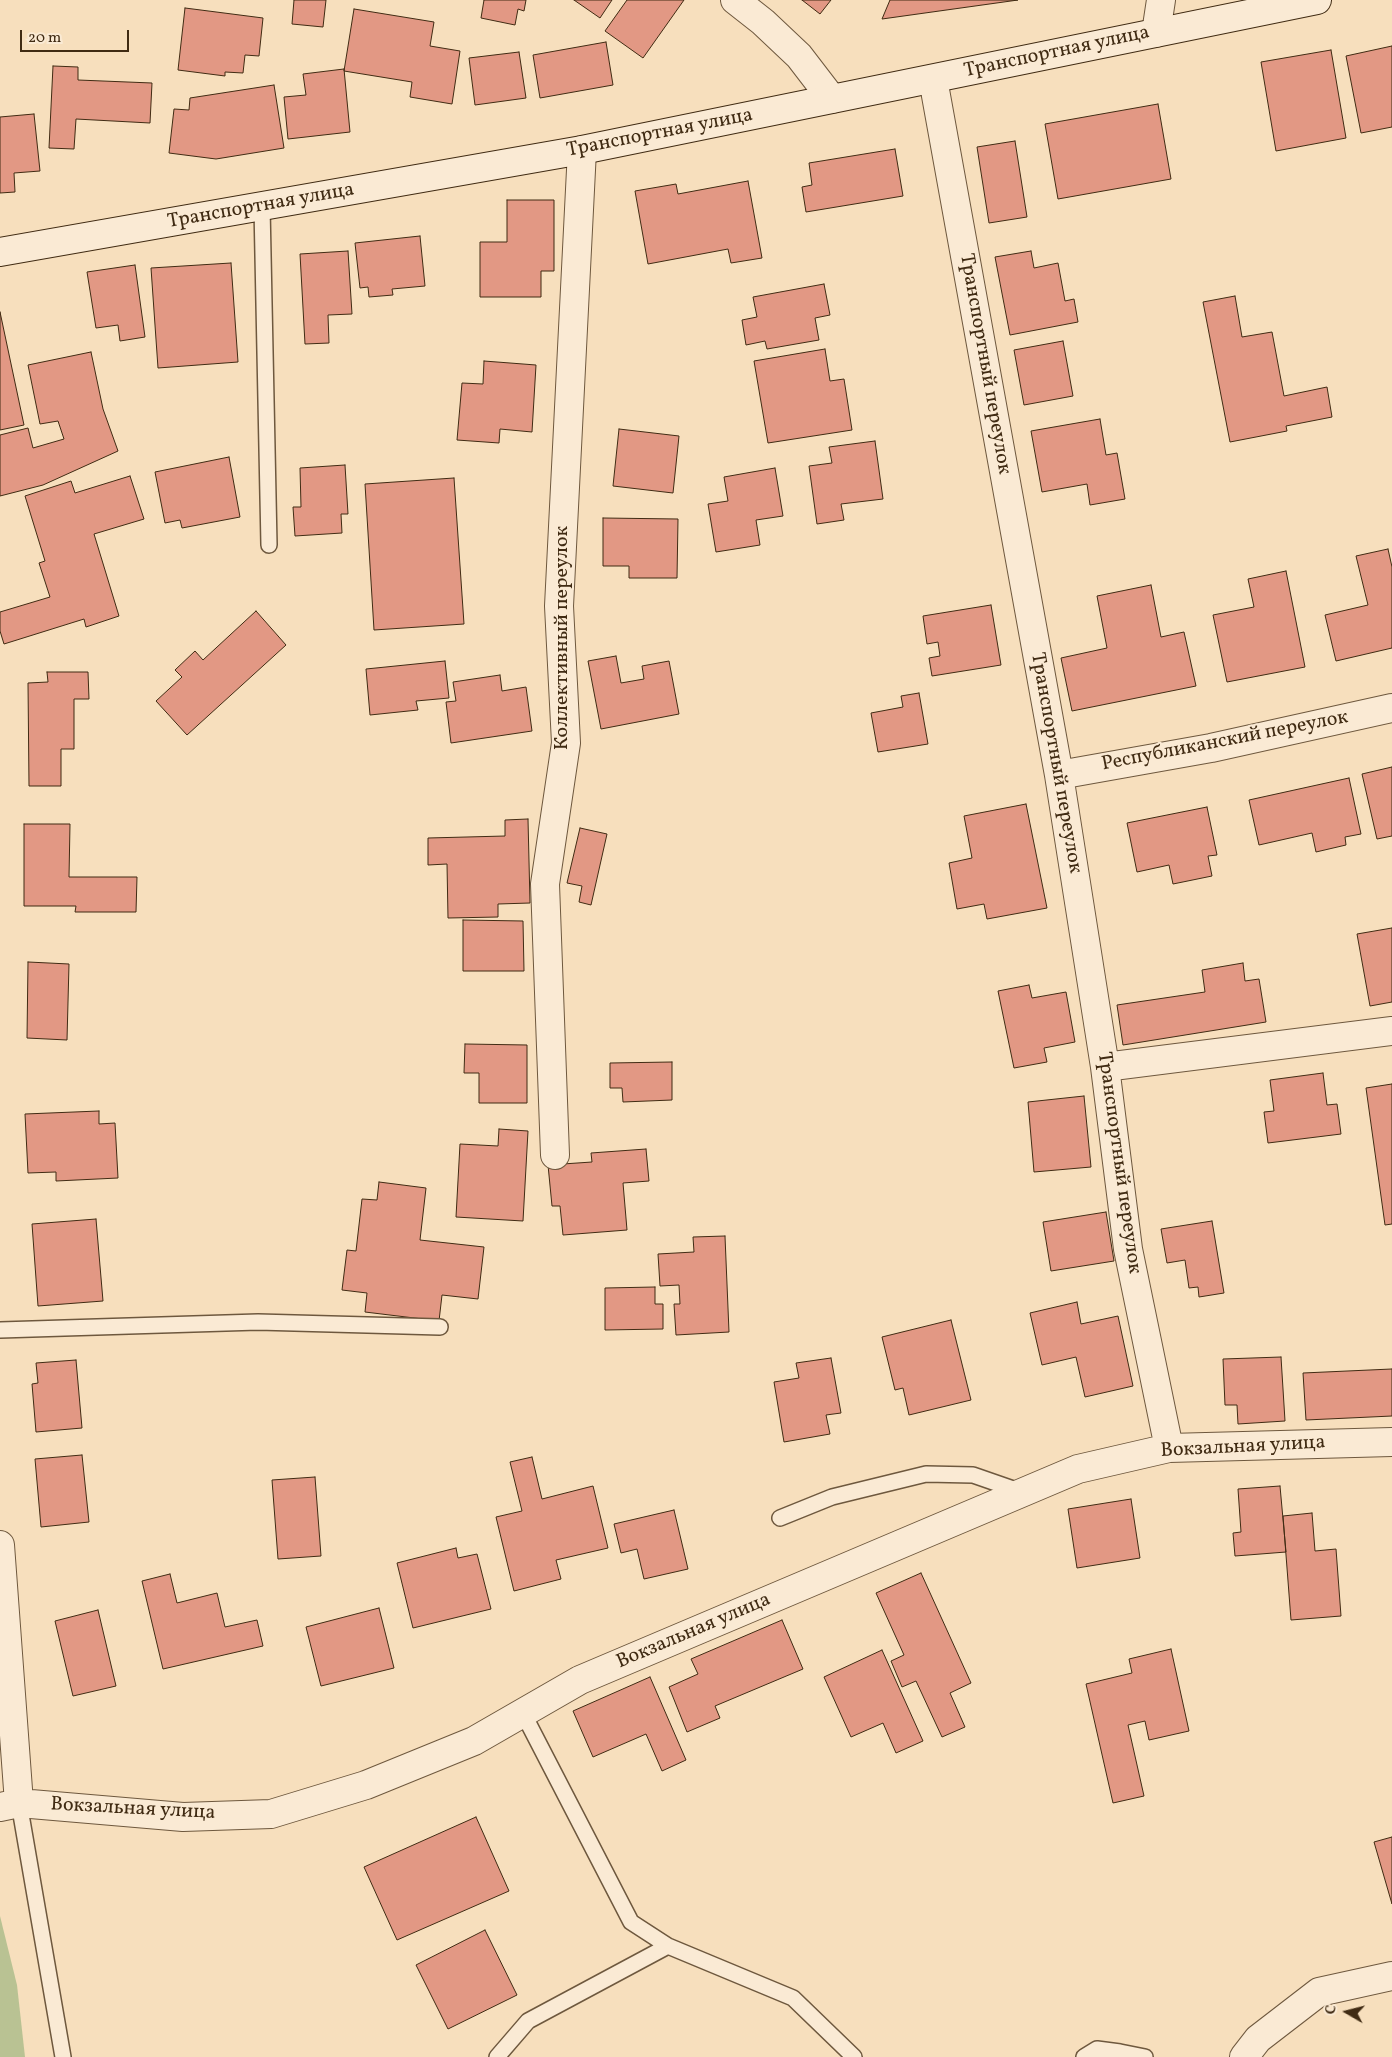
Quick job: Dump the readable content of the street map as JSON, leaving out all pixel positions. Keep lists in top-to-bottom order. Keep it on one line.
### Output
{"streets":{"street":["Транспортная улица","Транспортный переулок","Коллективный переулок","Республиканский переулок","Вокзальная улица"]},"crossings":[["Транспортная улица","Транспортный переулок"],["Транспортная улица","Коллективный переулок"],["Транспортный переулок","Республиканский переулок"],["Транспортный переулок","Вокзальная улица"]],"scale_bar":"20 m","north":"left"}
